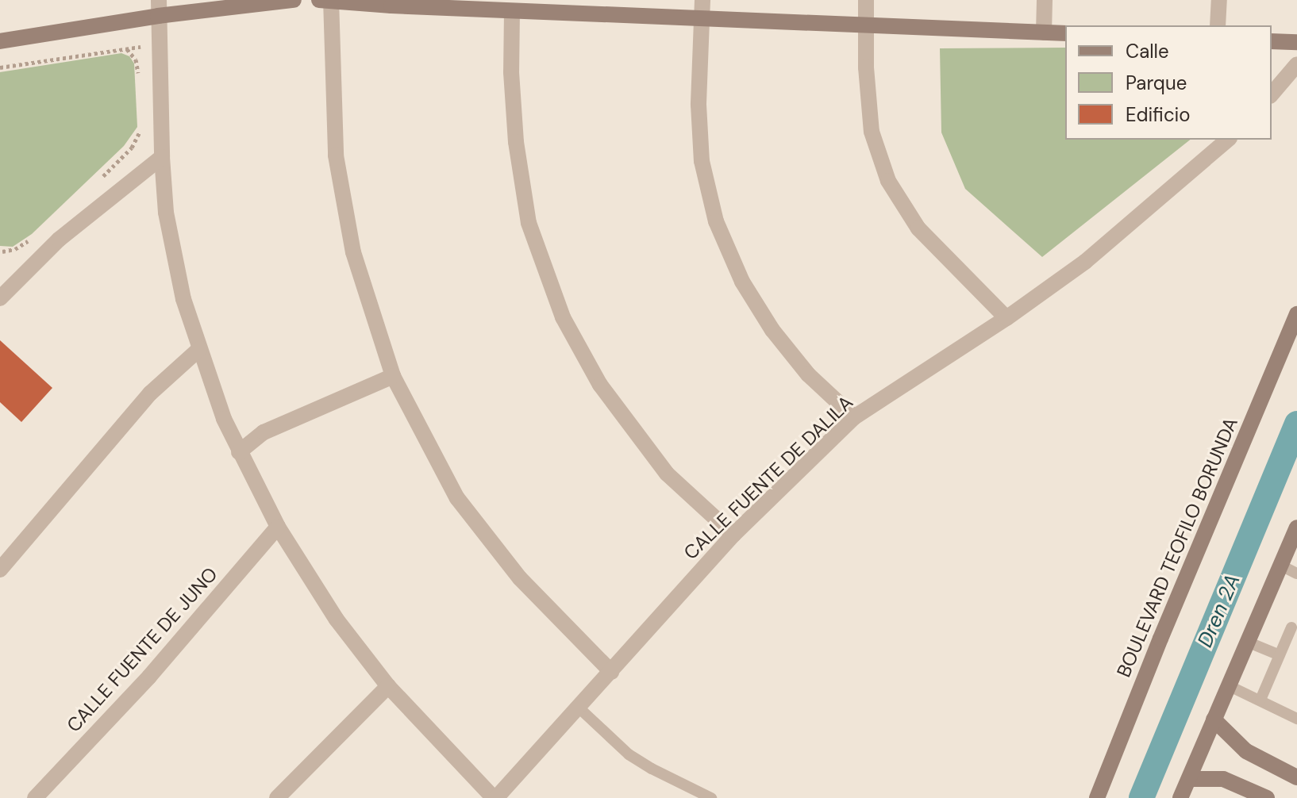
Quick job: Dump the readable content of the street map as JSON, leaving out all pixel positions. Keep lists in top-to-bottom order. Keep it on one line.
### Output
{"streets":{"street":["CALLE FUENTE DE DALILA","BOULEVARD TEOFILO BORUNDA","CALLE FUENTE DE JUNO"]},"water":["Dren 2A"],"legend":["Calle","Parque","Edificio"]}
